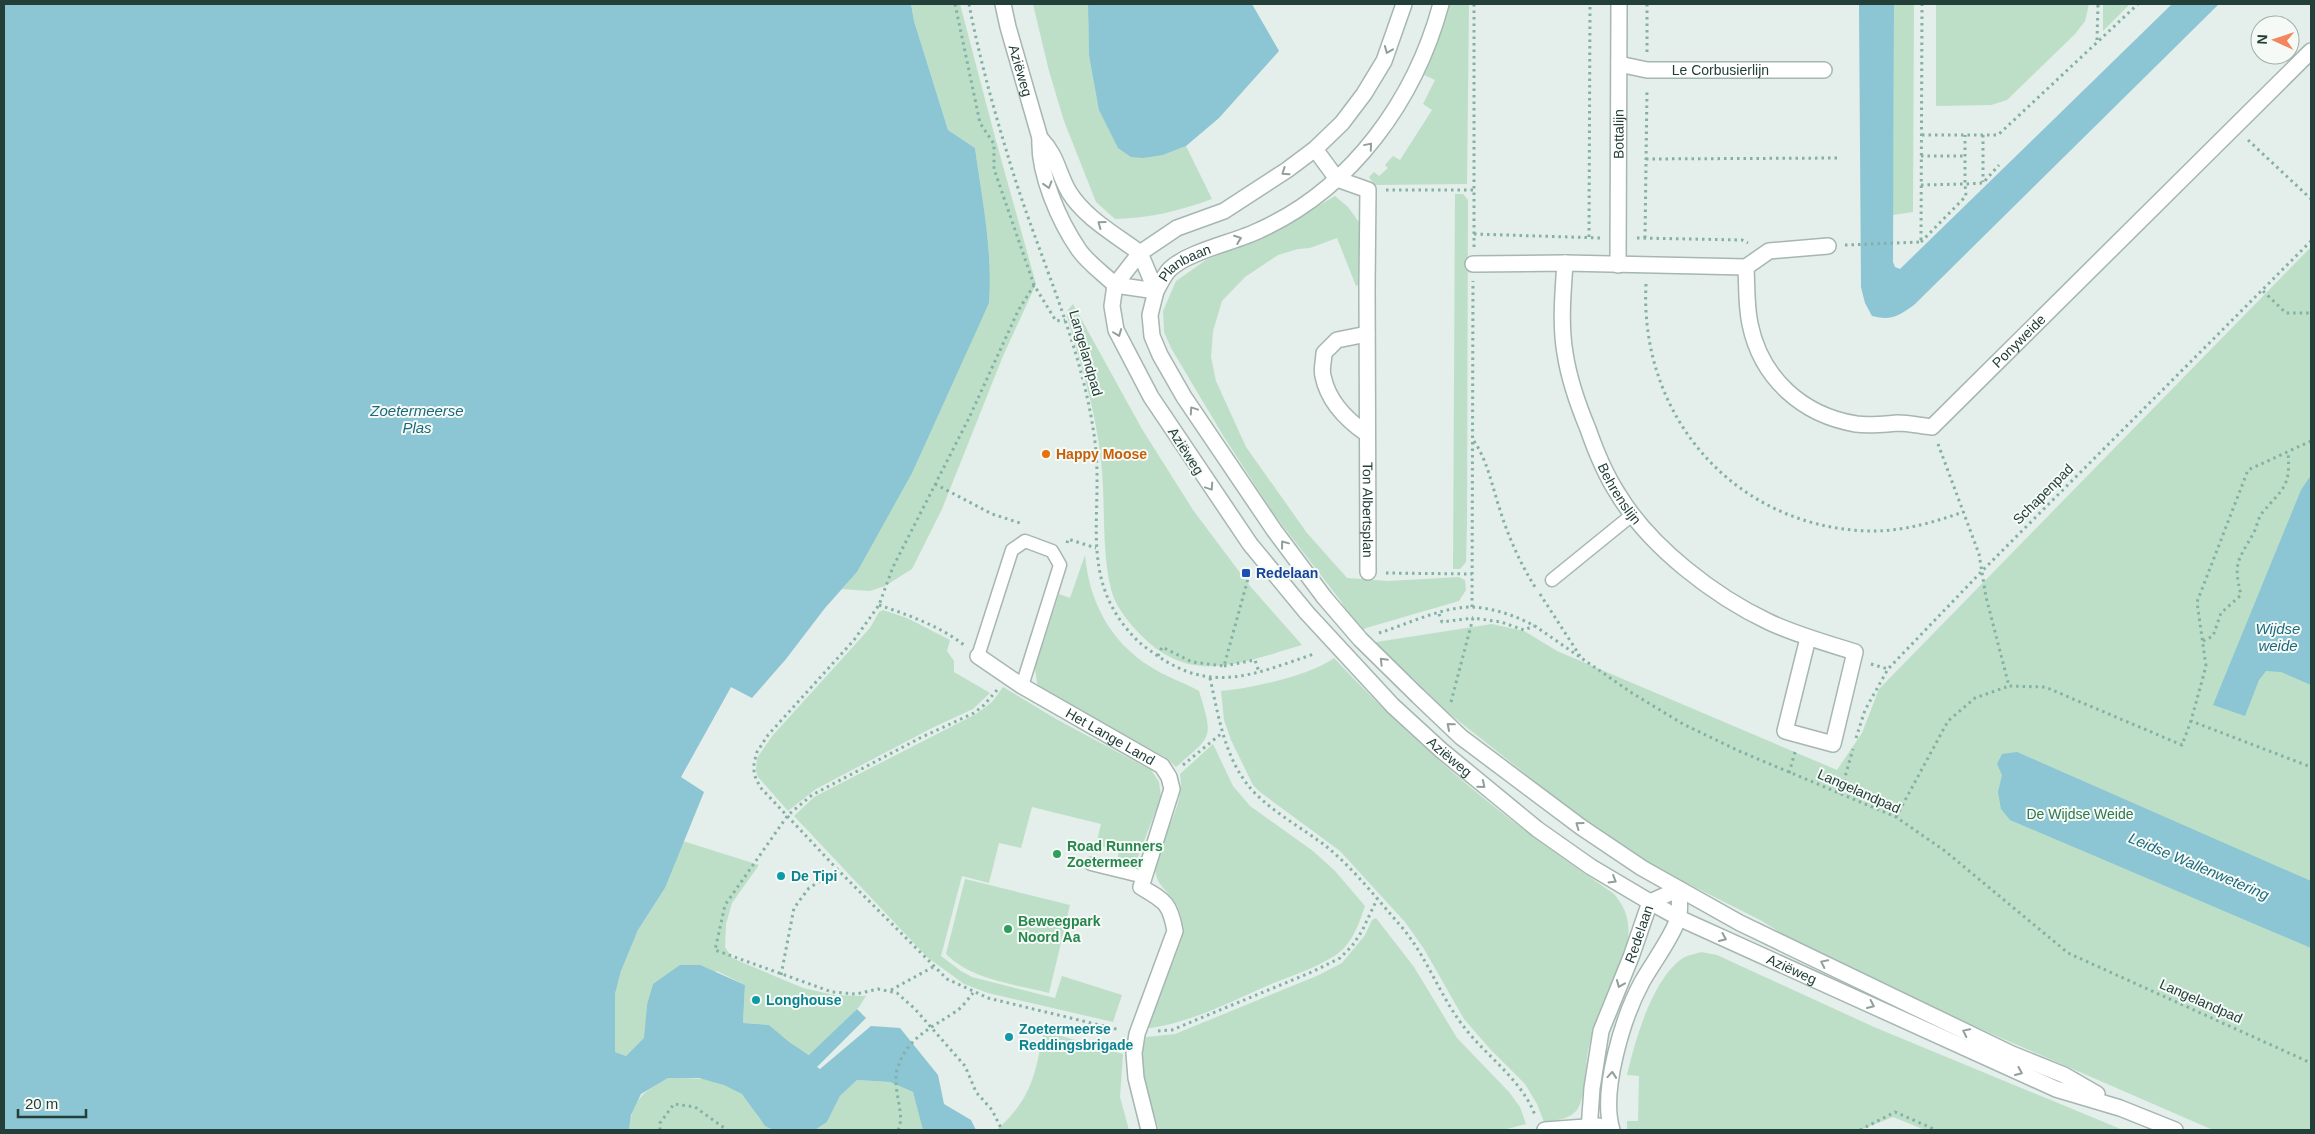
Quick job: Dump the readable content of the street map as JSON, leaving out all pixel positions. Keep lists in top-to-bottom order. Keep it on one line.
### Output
{"streets":{"street":["Le Corbusierlijn","Aziëweg","Bottalijn","Planbaan","Ponyweide","Behrenslijn","Ton Albertsplan","Het Lange Land","Redelaan"],"path":["Langelandpad","Schapenpad"]},"crossings":[["Le Corbusierlijn","Bottalijn"],["Aziëweg","Planbaan"],["Aziëweg","Redelaan"],["Langelandpad","Schapenpad"]],"water":["Zoetermeerse Plas","Wijdse weide","Leidse Wallenwetering"],"parks":["De Wijdse Weide"],"places":{"other":["Happy Moose","Road Runners Zoetermeer","De Tipi","Beweegpark Noord Aa","Longhouse","Zoetermeerse Reddingsbrigade"],"transit":["Redelaan"]},"scale_bar":"20 m","north":"left"}
